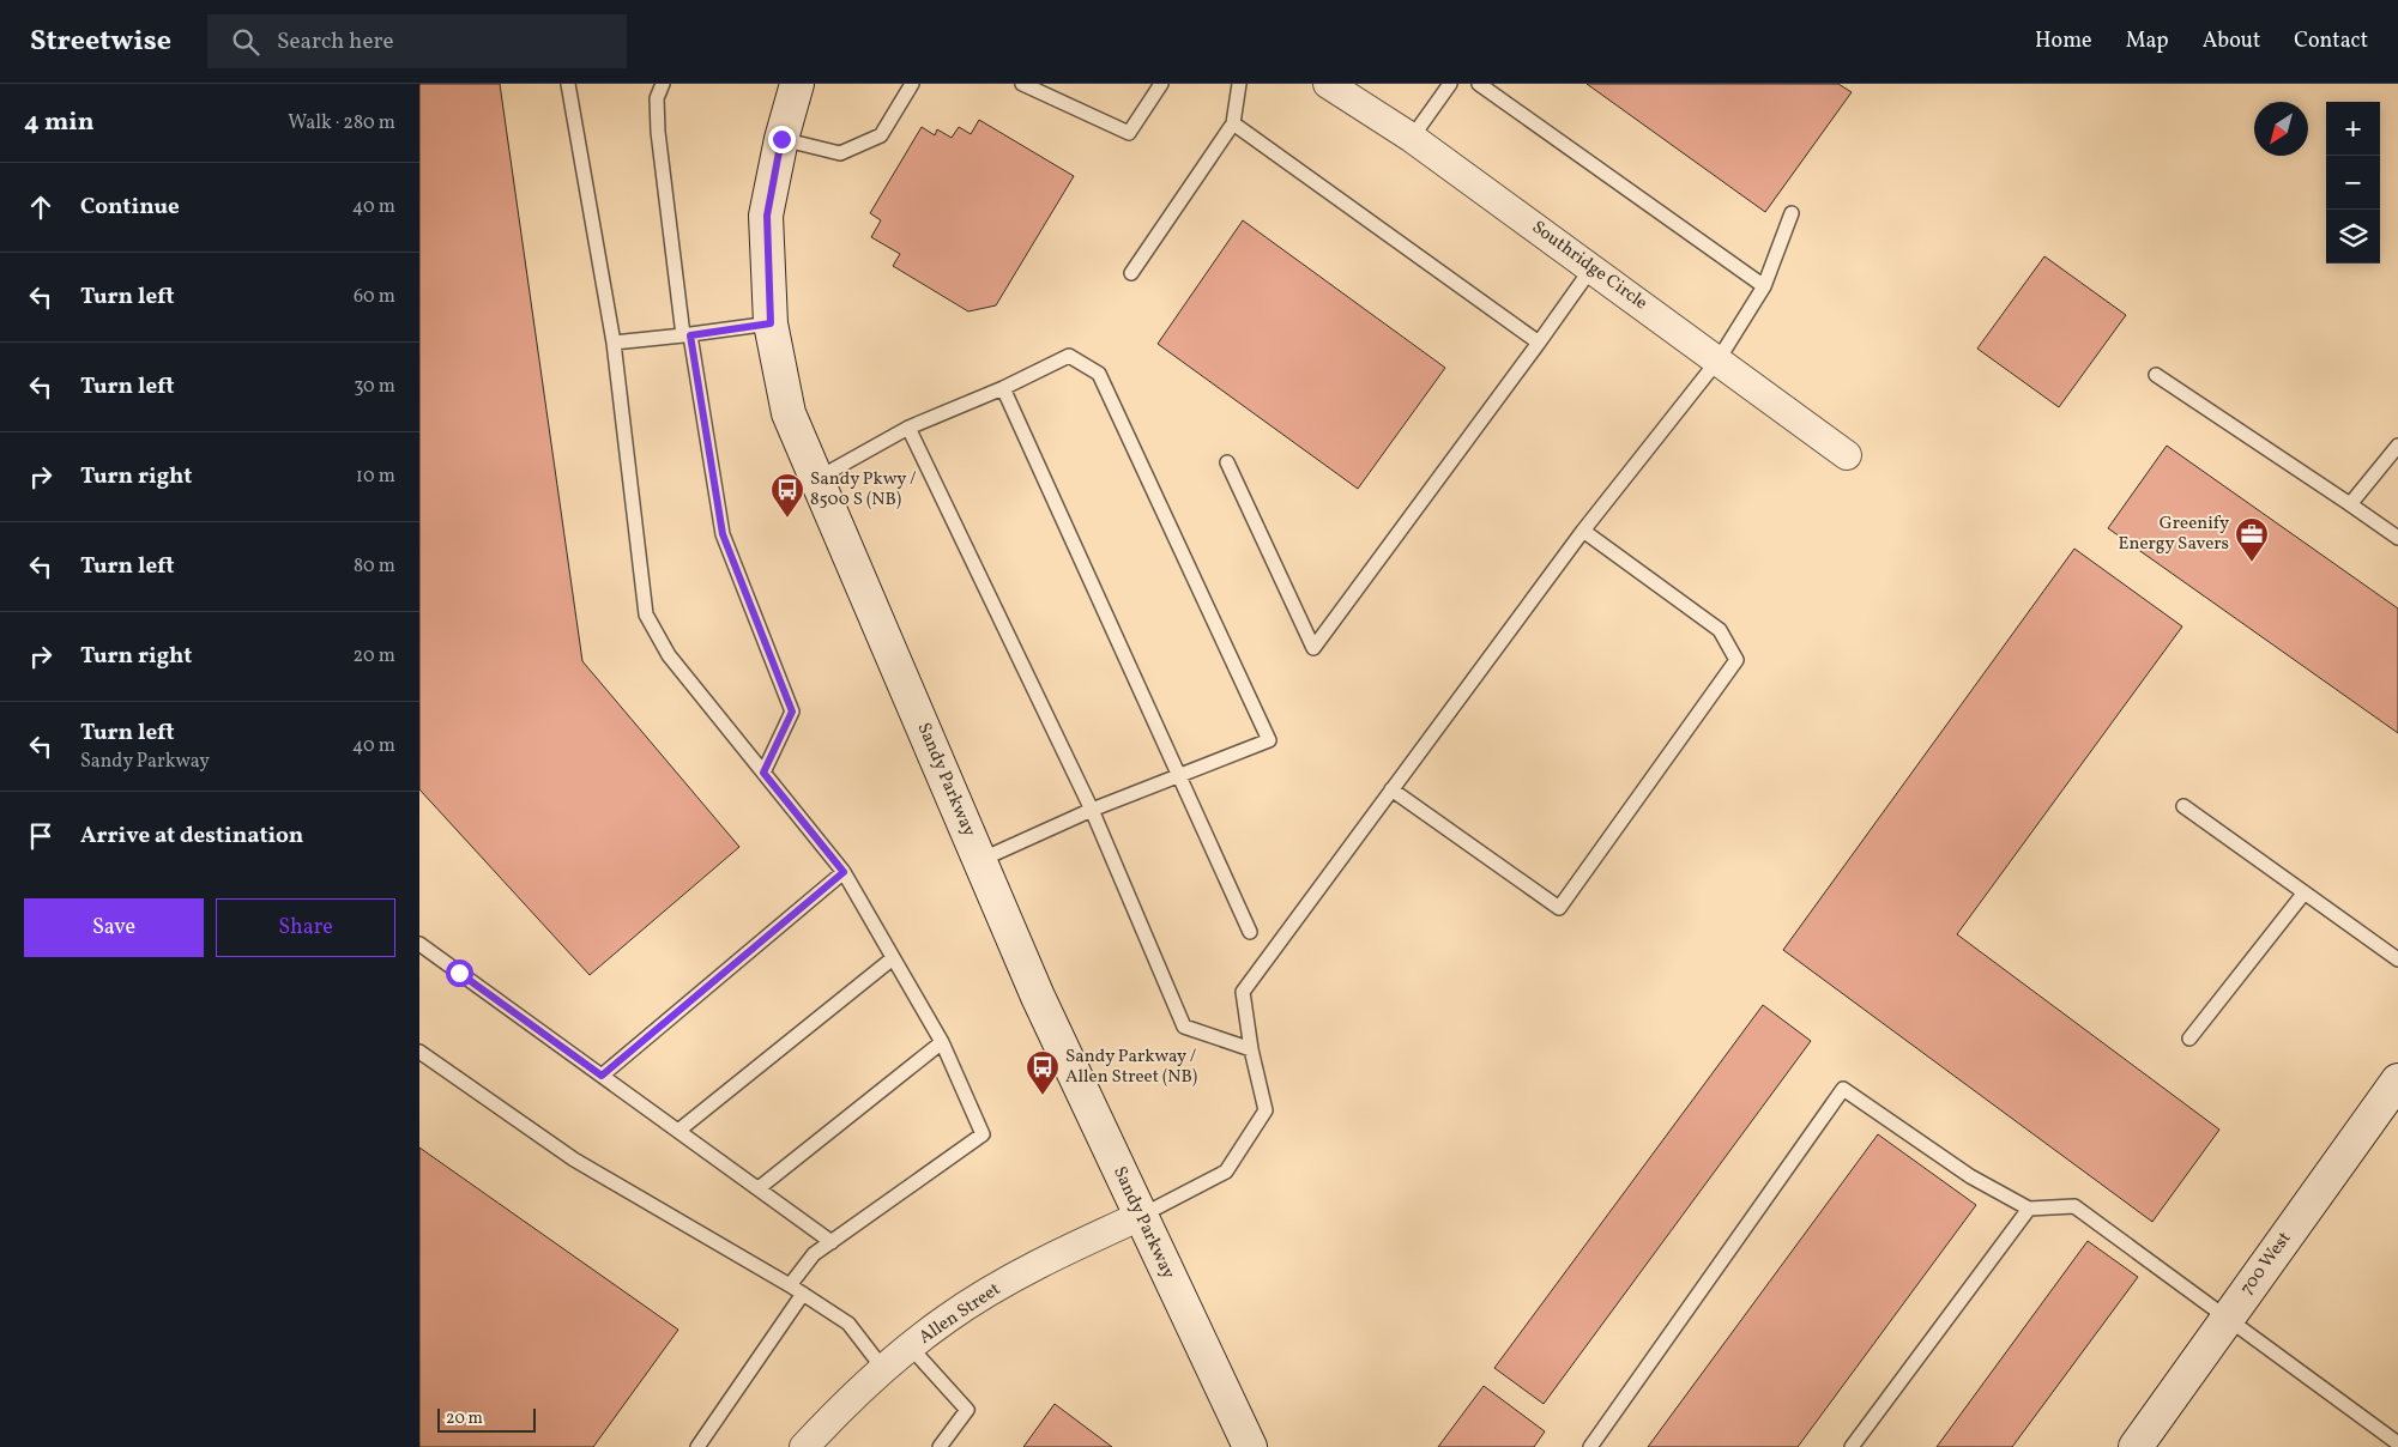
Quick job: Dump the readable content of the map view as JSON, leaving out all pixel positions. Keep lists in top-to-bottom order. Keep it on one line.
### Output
{"streets":{"main road":["Sandy Parkway","700 West"],"street":["Southridge Circle","Allen Street"]},"crossings":[["Sandy Parkway","Allen Street"]],"places":{"bus stop":["Sandy Pkwy / 8500 S (NB)","Sandy Parkway / Allen Street (NB)"],"office":["Greenify Energy Savers"]},"scale_bar":"20 m","north":"bottom left","page":{"header":"Streetwise","search":"Search here","nav":["Home","Map","About","Contact"],"heading":["4 min","Walk · 280 m"],"map_buttons":["+","−"],"list":[["Continue","40 m"],["Turn left","60 m"],["Turn left","30 m"],["Turn right","10 m"],["Turn left","80 m"],["Turn right","20 m"],["Turn left","Sandy Parkway","40 m"],"Arrive at destination"],"buttons":["Save","Share"],"scale":"20 m"}}
